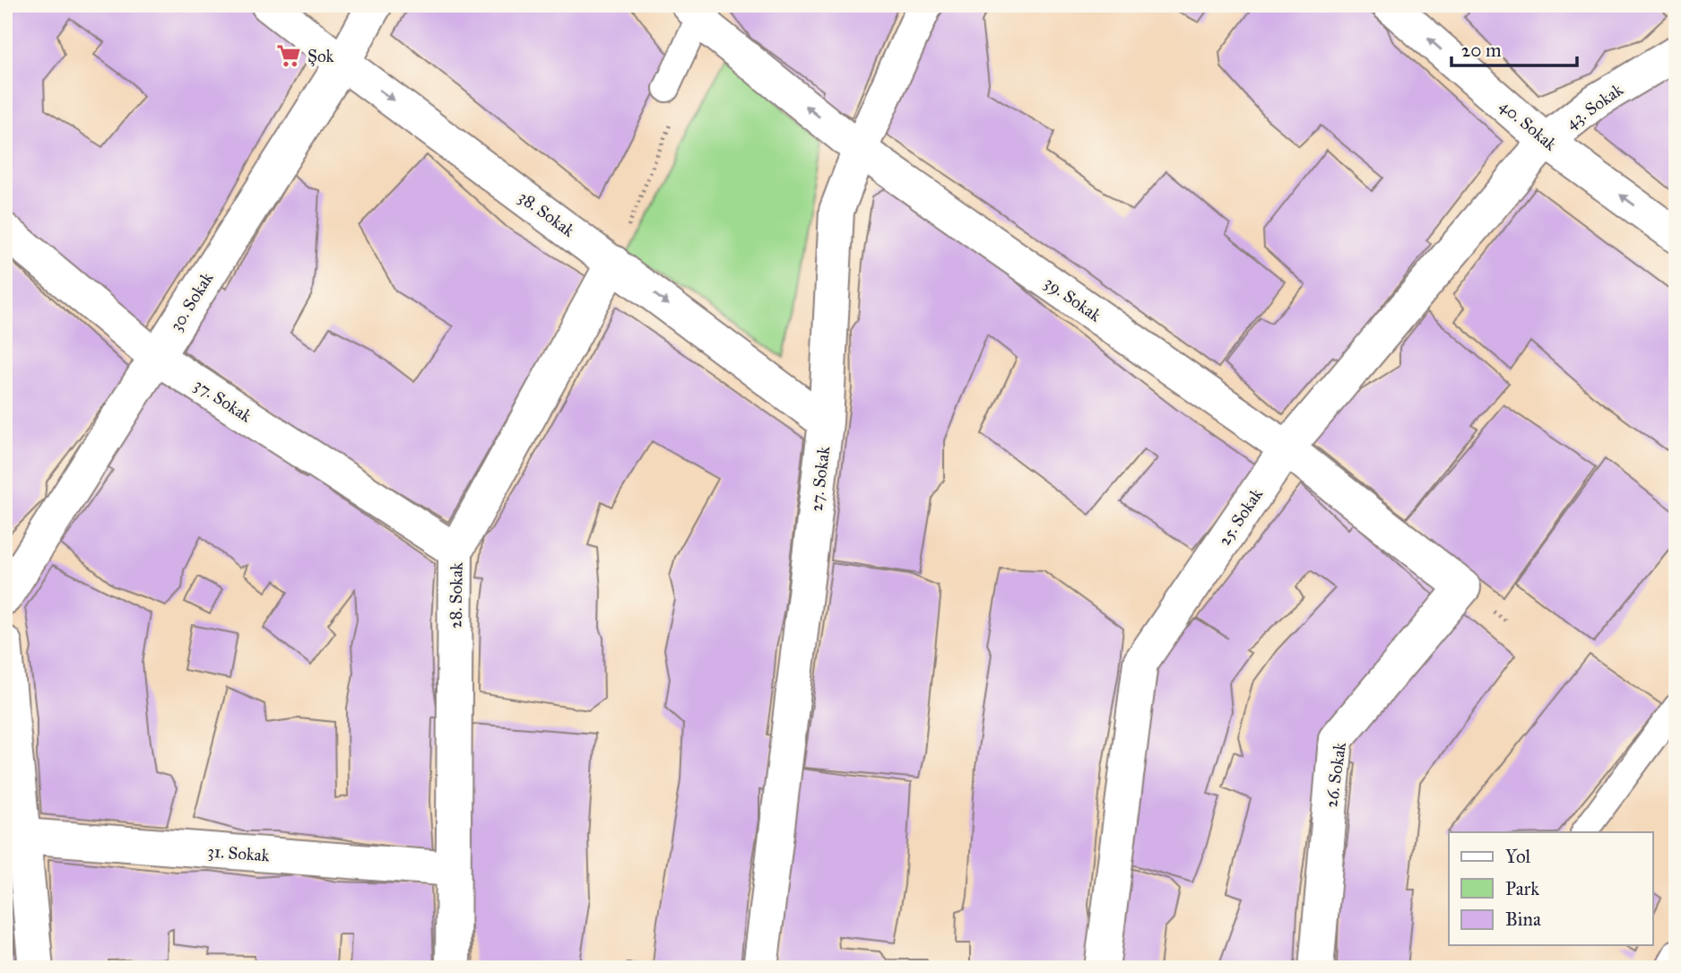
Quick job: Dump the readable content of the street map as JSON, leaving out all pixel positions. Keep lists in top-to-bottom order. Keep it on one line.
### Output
{"streets":{"street":["43. Sokak","40. Sokak","38. Sokak","39. Sokak","30. Sokak","37. Sokak","27. Sokak","25. Sokak","28. Sokak","26. Sokak","31. Sokak"]},"crossings":[["43. Sokak","40. Sokak"],["43. Sokak","25. Sokak"],["40. Sokak","25. Sokak"],["38. Sokak","30. Sokak"],["38. Sokak","27. Sokak"],["38. Sokak","28. Sokak"],["39. Sokak","27. Sokak"],["39. Sokak","25. Sokak"],["39. Sokak","26. Sokak"],["30. Sokak","37. Sokak"],["37. Sokak","28. Sokak"],["28. Sokak","31. Sokak"]],"one_way":["40. Sokak","38. Sokak"],"places":{"supermarket":["Şok"]},"legend":["Yol","Park","Bina"],"scale_bar":"20 m"}
